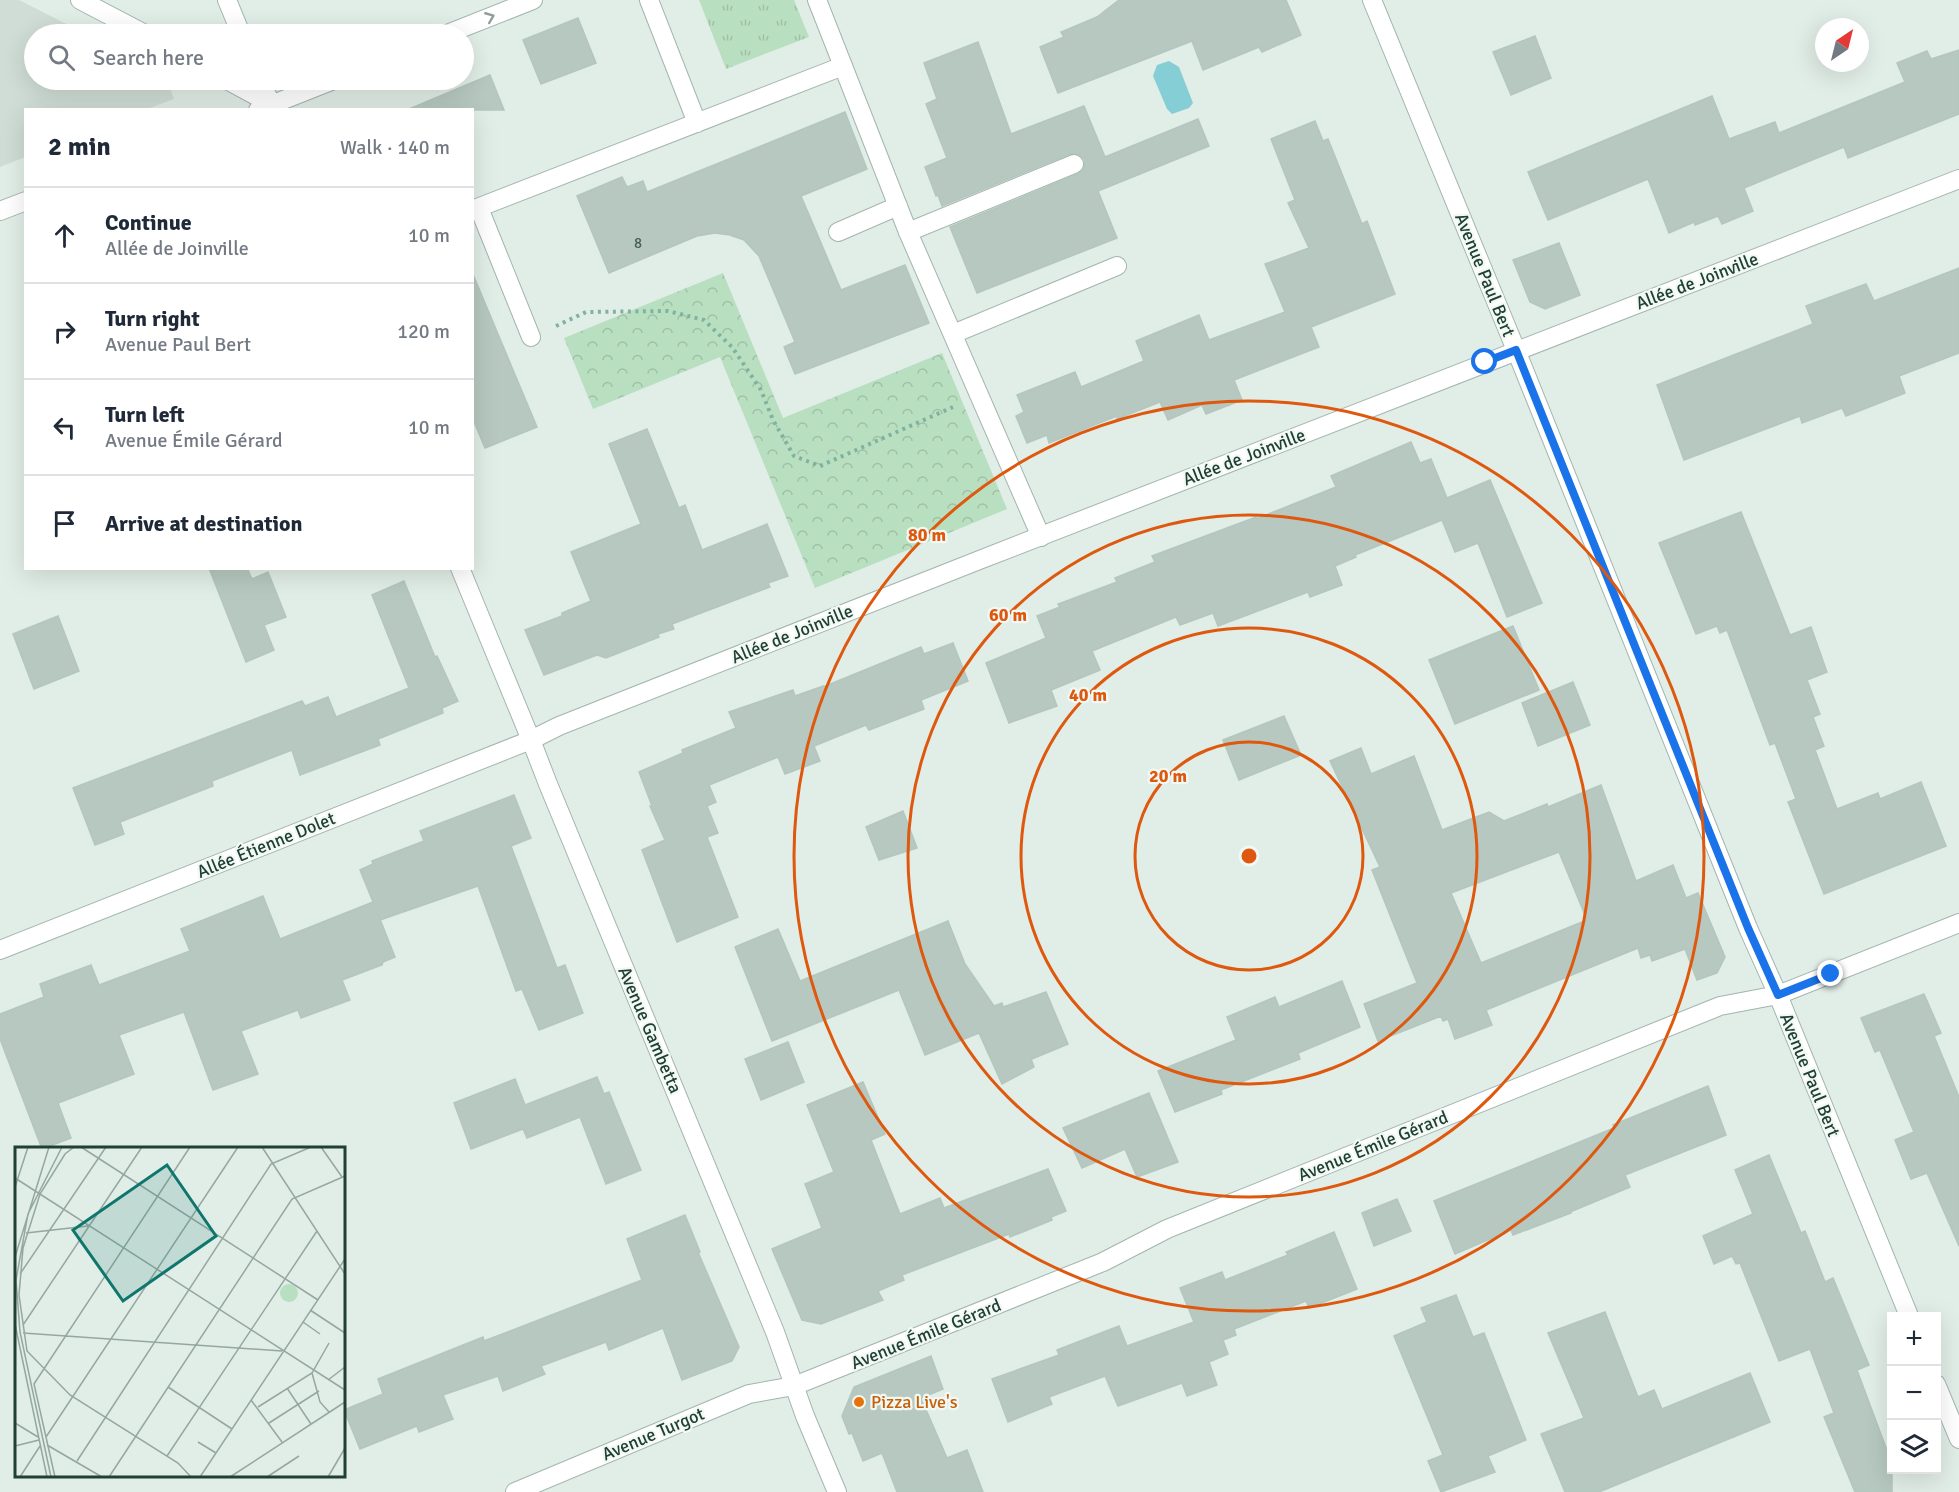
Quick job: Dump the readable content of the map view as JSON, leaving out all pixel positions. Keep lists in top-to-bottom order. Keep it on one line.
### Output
{"streets":{"street":["Avenue Paul Bert","Allée de Joinville","Allée Étienne Dolet","Avenue Gambetta","Avenue Émile Gérard","Avenue Turgot"]},"crossings":[["Avenue Paul Bert","Allée de Joinville"],["Avenue Paul Bert","Avenue Émile Gérard"],["Allée de Joinville","Allée Étienne Dolet"],["Allée de Joinville","Avenue Gambetta"],["Allée Étienne Dolet","Avenue Gambetta"],["Avenue Gambetta","Avenue Émile Gérard"],["Avenue Gambetta","Avenue Turgot"],["Avenue Émile Gérard","Avenue Turgot"]],"places":["Pizza Live's"],"house_numbers":["8"],"north":"top right","page":{"search":"Search here","heading":["2 min","Walk · 140 m"],"list":[["Continue","Allée de Joinville","10 m"],["Turn right","Avenue Paul Bert","120 m"],["Turn left","Avenue Émile Gérard","10 m"],"Arrive at destination"],"map_buttons":["+","−"]},"rings":["80 m","60 m","40 m","20 m"]}
